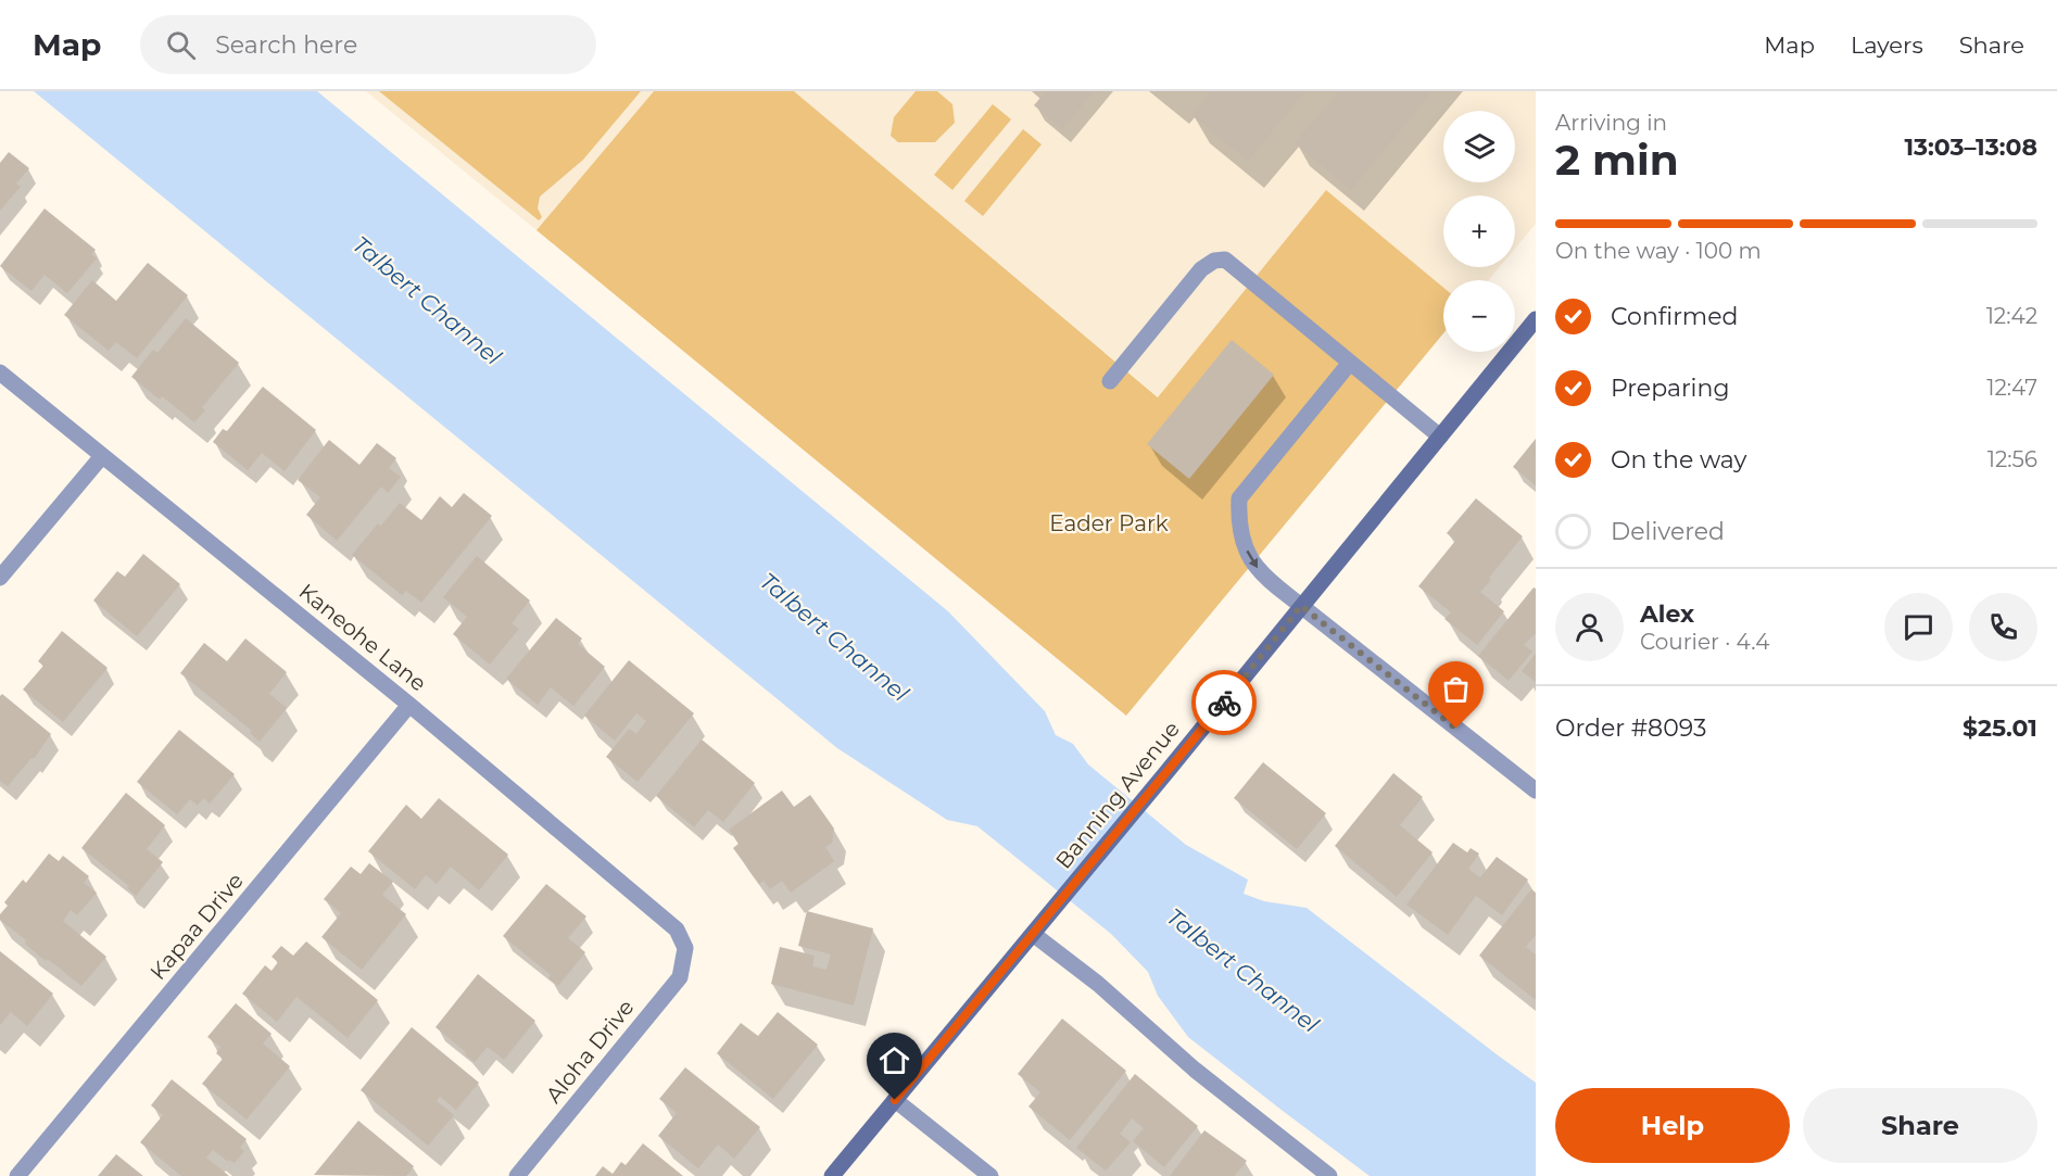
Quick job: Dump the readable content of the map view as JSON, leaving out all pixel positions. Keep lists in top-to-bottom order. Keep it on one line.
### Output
{"streets":{"street":["Kaneohe Lane","Banning Avenue","Kapaa Drive","Aloha Drive"]},"crossings":[["Kaneohe Lane","Kapaa Drive"],["Kaneohe Lane","Aloha Drive"]],"water":["Talbert Channel"],"parks":["Eader Park"],"page":{"header":"Map","search":"Search here","nav":["Map","Layers","Share"],"heading":["2 min","Arriving in","13:03–13:08"],"panel":["Alex","Courier · 4.4","Order #8093","$25.01"],"map_buttons":["+","−"],"bar":"On the way · 100 m","list":[["Confirmed","12:42"],["Preparing","12:47"],["On the way","12:56"],"Delivered"],"buttons":["Help","Share"]}}
